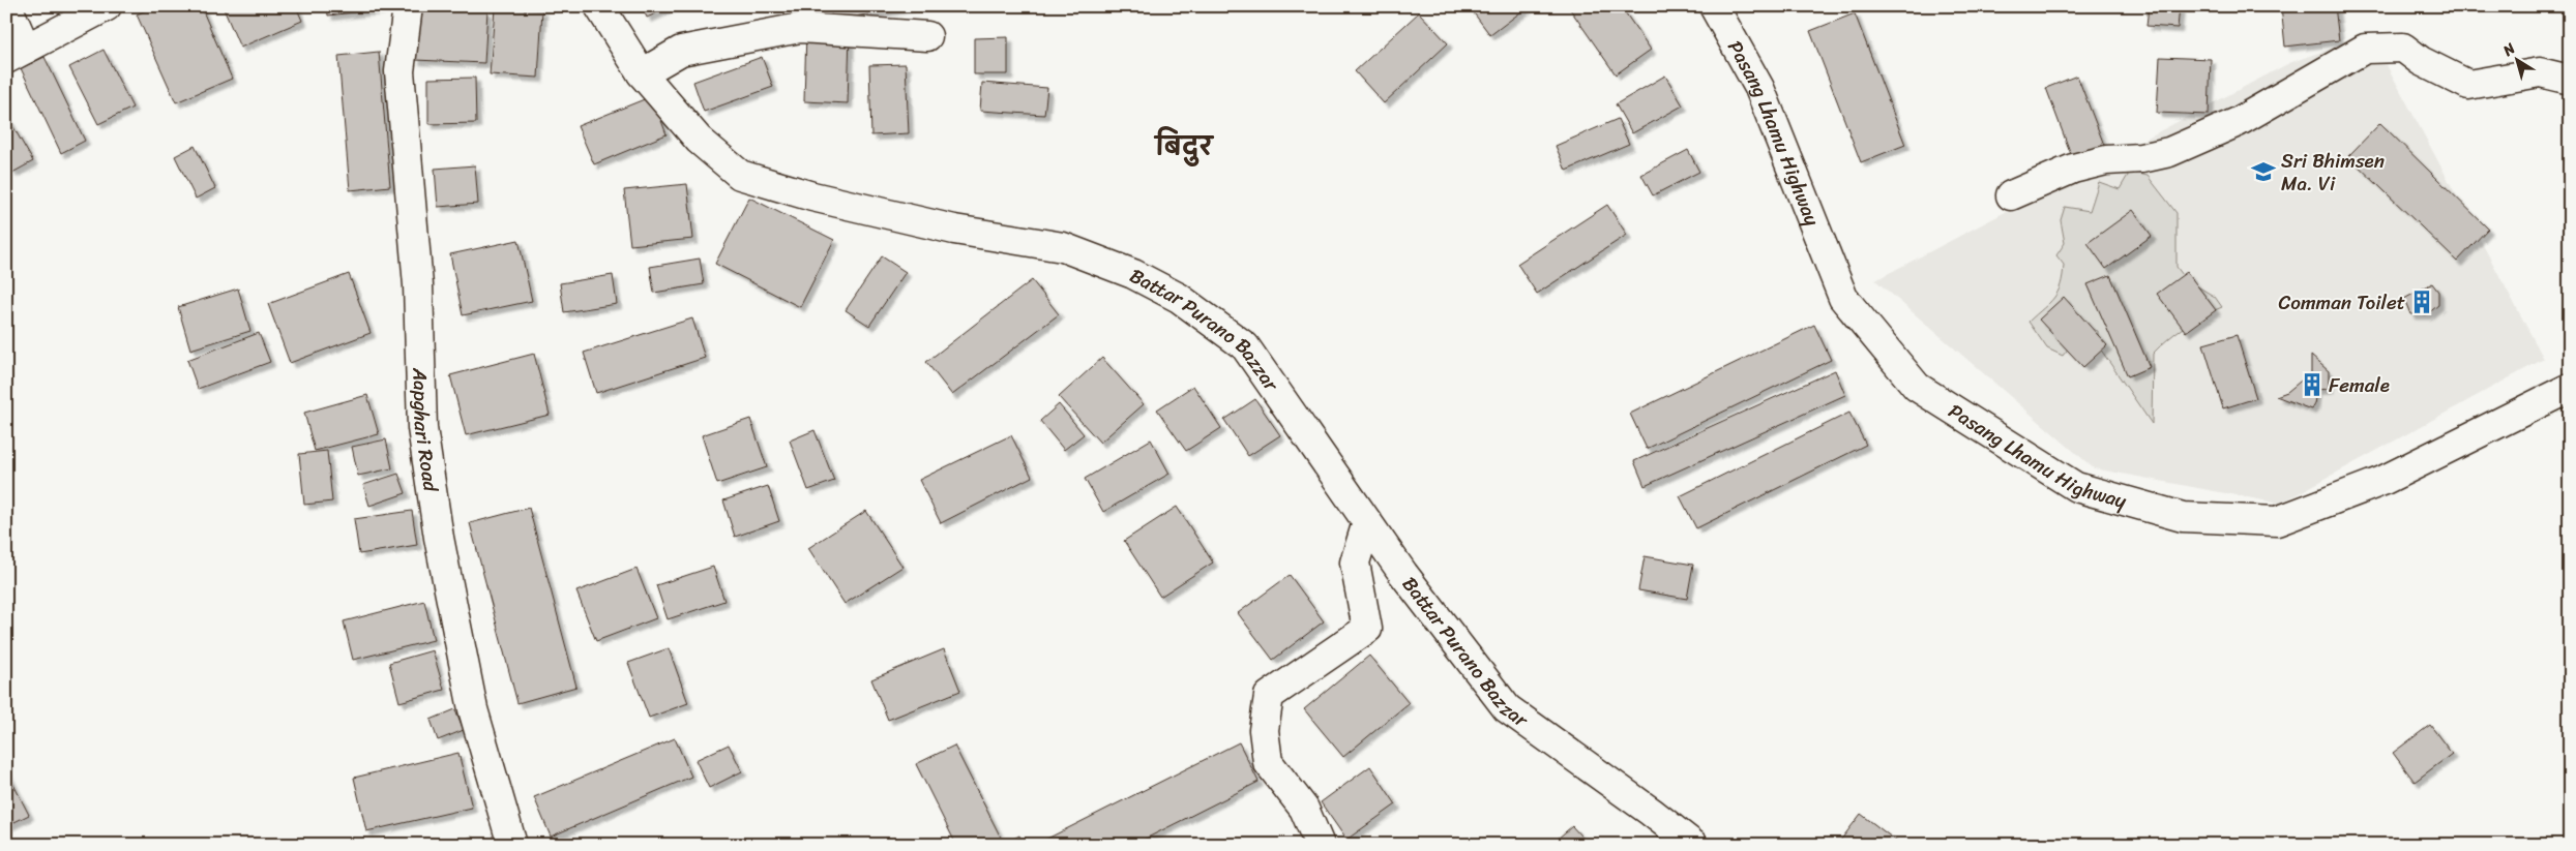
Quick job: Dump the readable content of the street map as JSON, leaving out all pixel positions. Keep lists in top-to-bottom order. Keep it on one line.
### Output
{"streets":{"street":["Pasang Lhamu Highway","Battar Purano Bazzar","Aapghari Road"]},"districts":["बिदुर"],"places":{"school or university":["Sri Bhimsen Ma. Vi"],"building":["Comman Toilet","Female"]},"north":"top left"}
